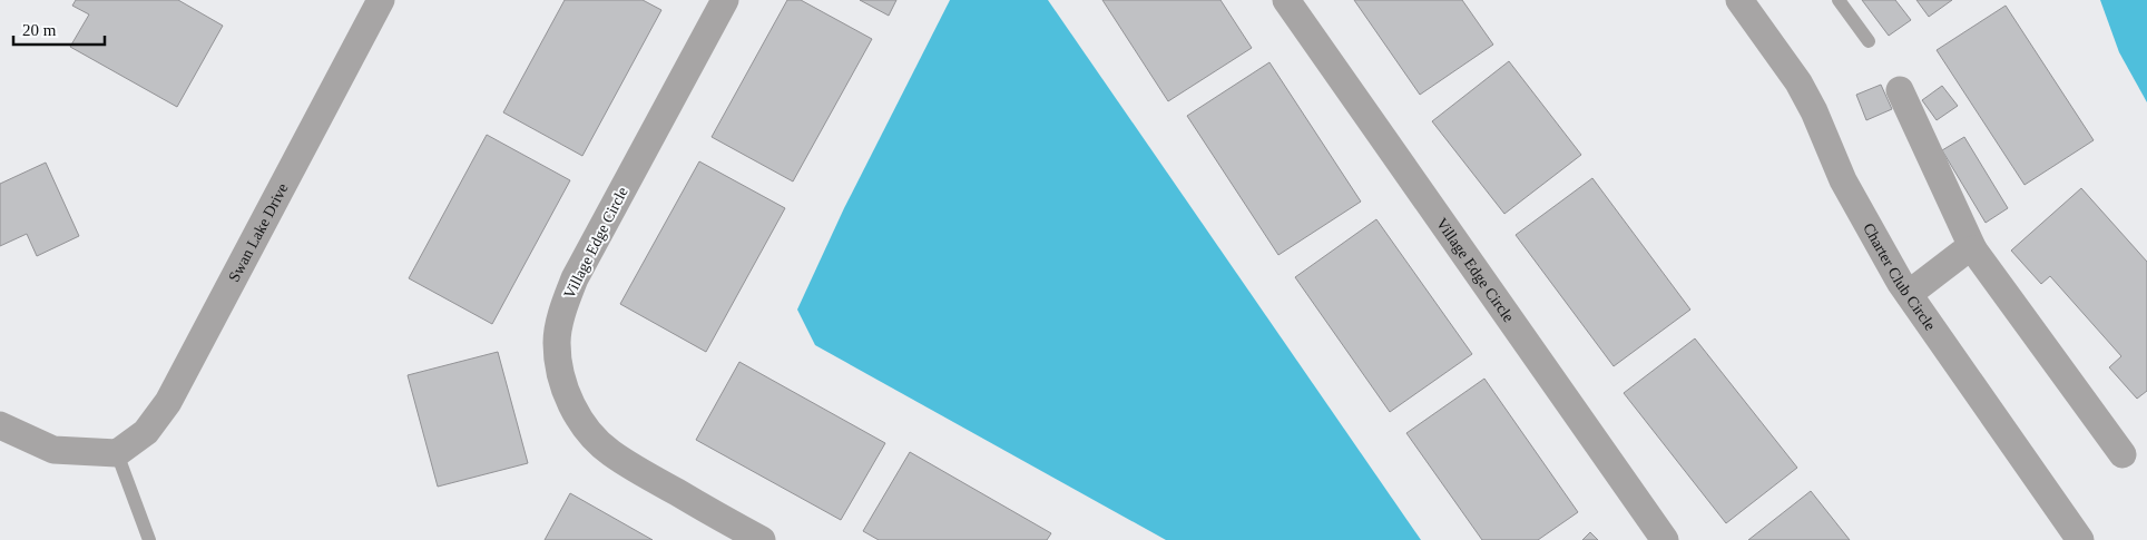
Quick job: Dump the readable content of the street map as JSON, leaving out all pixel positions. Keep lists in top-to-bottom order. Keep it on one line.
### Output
{"streets":{"street":["Swan Lake Drive","Village Edge Circle","Charter Club Circle"]},"scale_bar":"20 m"}
